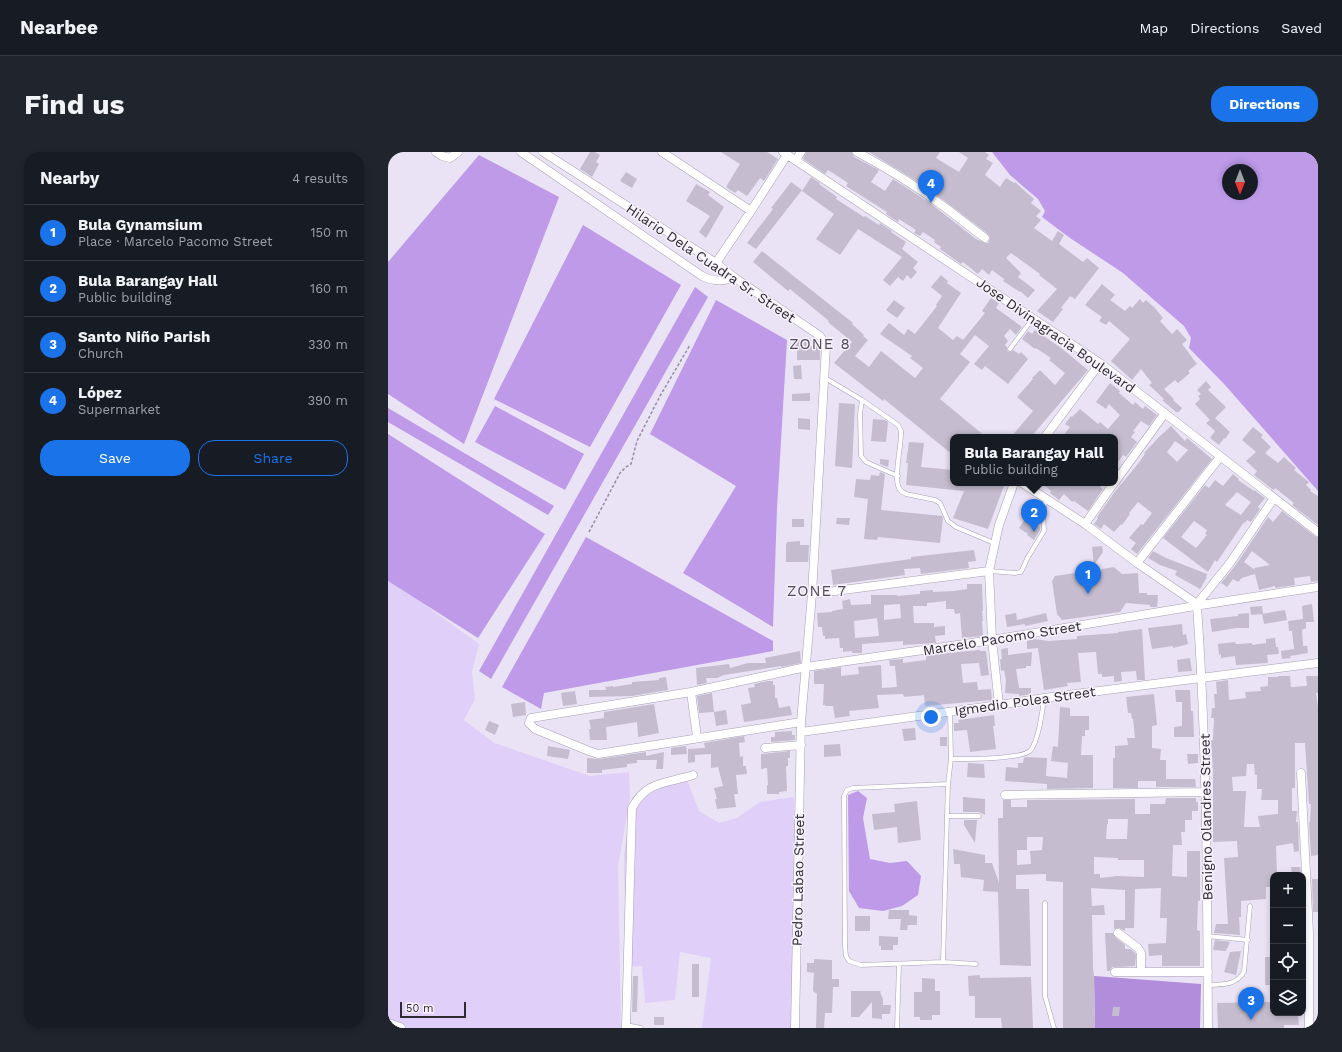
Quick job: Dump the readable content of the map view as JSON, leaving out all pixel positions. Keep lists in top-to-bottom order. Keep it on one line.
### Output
{"streets":{"street":["Hilario Dela Cuadra Sr. Street","Jose Divinagracia Boulevard","Marcelo Pacomo Street","Igmedio Polea Street","Benigno Olandres Street","Pedro Labao Street"]},"crossings":[["Hilario Dela Cuadra Sr. Street","Marcelo Pacomo Street"],["Hilario Dela Cuadra Sr. Street","Pedro Labao Street"],["Marcelo Pacomo Street","Benigno Olandres Street"],["Igmedio Polea Street","Benigno Olandres Street"],["Igmedio Polea Street","Pedro Labao Street"]],"districts":["ZONE 8","ZONE 7"],"scale_bar":"50 m","north":"bottom","page":{"header":"Nearbee","nav":["Map","Directions","Saved"],"buttons":["Directions",["Save","Share"]],"title":"Find us","heading":["Nearby","4 results"],"pins":["4","2","1","3"],"list":[{"mark":"1","name":"Bula Gynamsium","note":"Place · Marcelo Pacomo Street","value":"150 m"},{"mark":"2","name":"Bula Barangay Hall","note":"Public building","value":"160 m"},{"mark":"3","name":"Santo Niño Parish","note":"Church","value":"330 m"},{"mark":"4","name":"López","note":"Supermarket","value":"390 m"}],"popup":["Bula Barangay Hall","Public building"],"map_buttons":["+","−"],"scale":"50 m"}}
